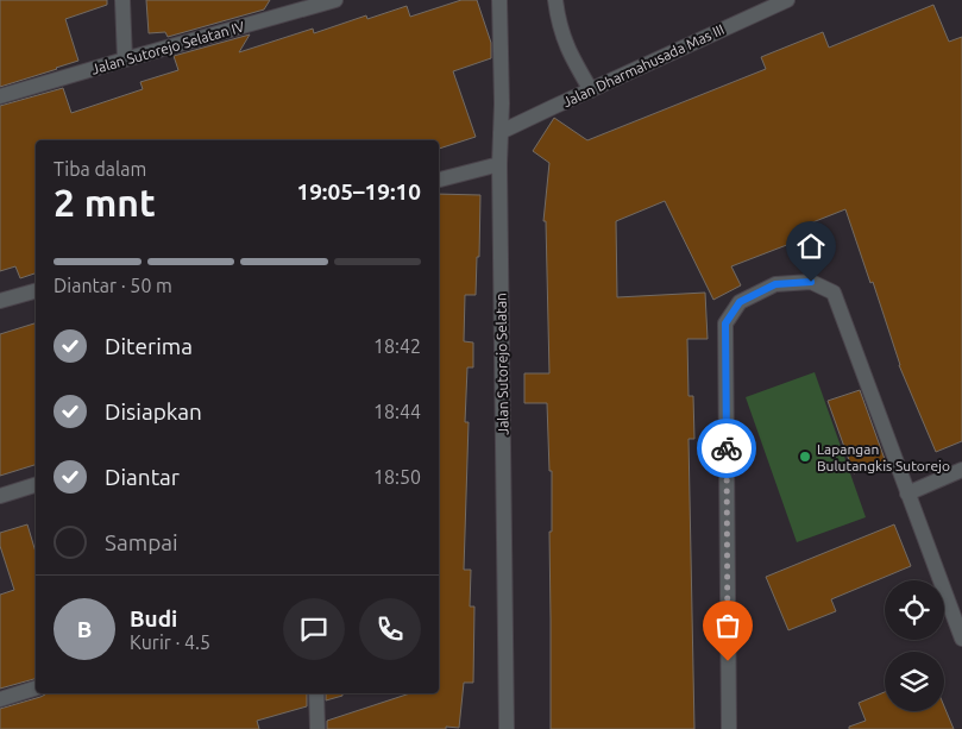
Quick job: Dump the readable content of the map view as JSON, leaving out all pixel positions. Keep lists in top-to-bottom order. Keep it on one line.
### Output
{"streets":{"street":["Jalan Sutorejo Selatan IV","Jalan Dharmahusada Mas III","Jalan Sutorejo Selatan"]},"crossings":[["Jalan Dharmahusada Mas III","Jalan Sutorejo Selatan"]],"places":["Lapangan Bulutangkis Sutorejo"],"page":{"heading":["2 mnt","Tiba dalam","19:05–19:10"],"panel":["Budi","Kurir · 4.5"],"bar":"Diantar · 50 m","list":[["Diterima","18:42"],["Disiapkan","18:44"],["Diantar","18:50"],"Sampai"],"round":"B"}}
